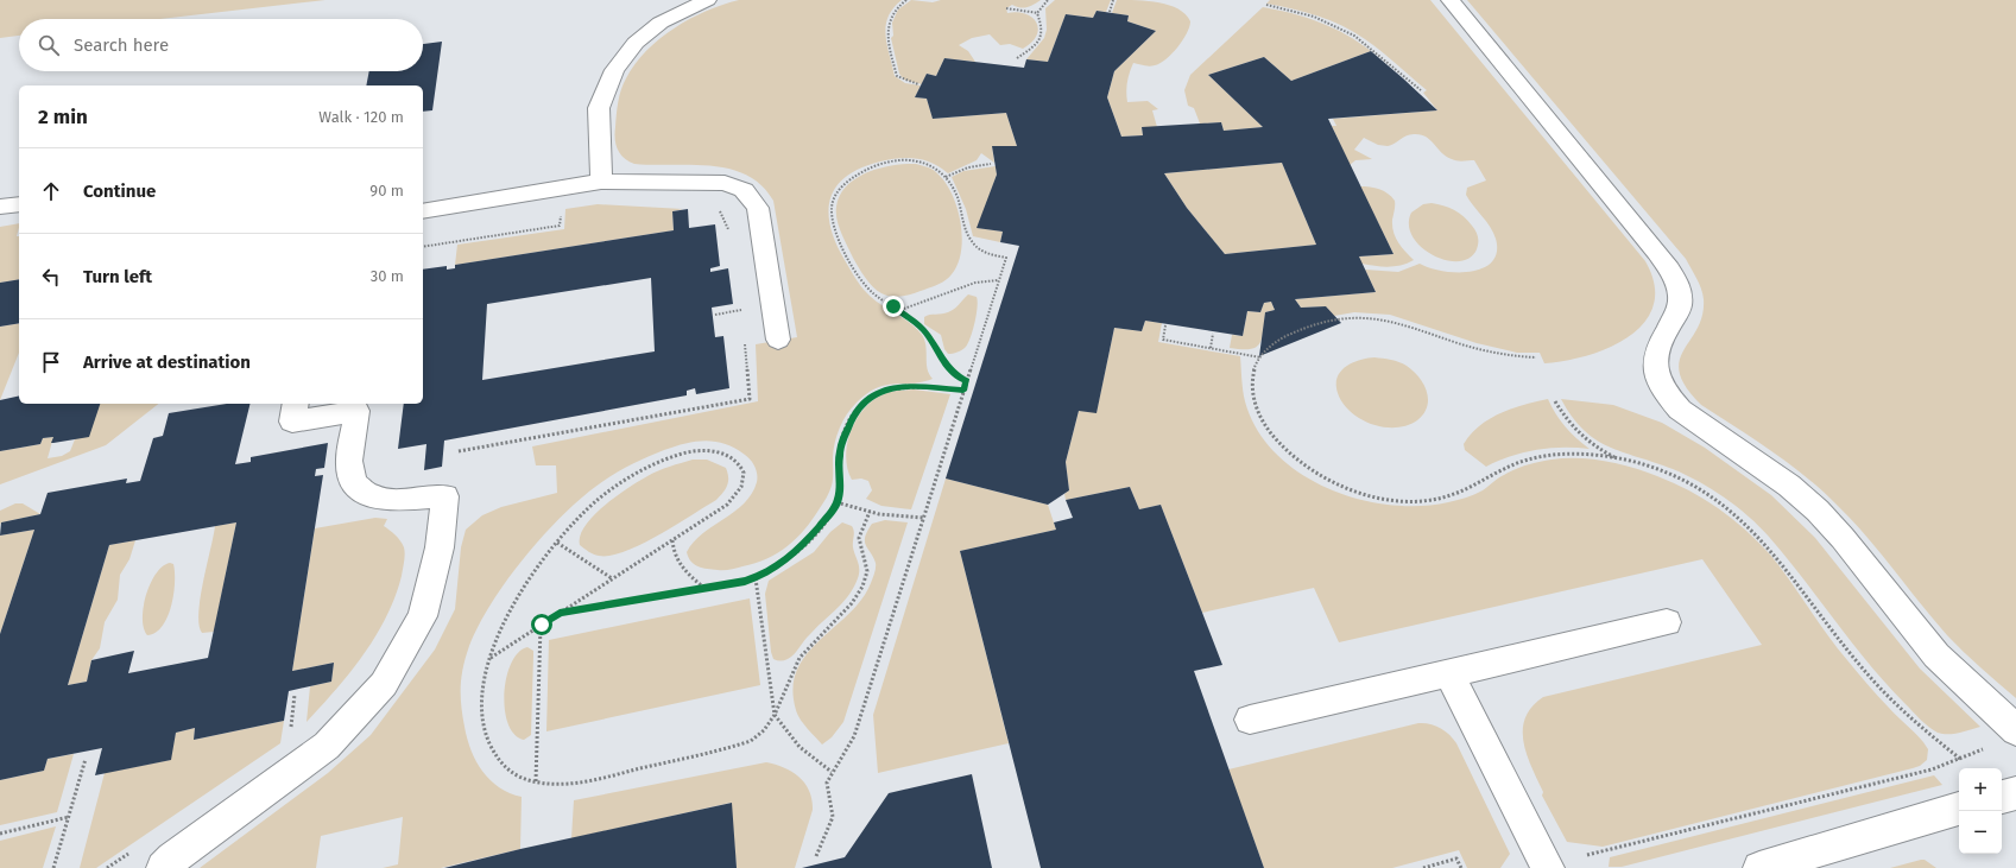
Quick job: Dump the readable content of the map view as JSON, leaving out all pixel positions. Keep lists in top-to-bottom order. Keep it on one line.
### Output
{"page":{"search":"Search here","heading":["2 min","Walk · 120 m"],"list":[["Continue","90 m"],["Turn left","30 m"],"Arrive at destination"],"map_buttons":["+","−"]}}
